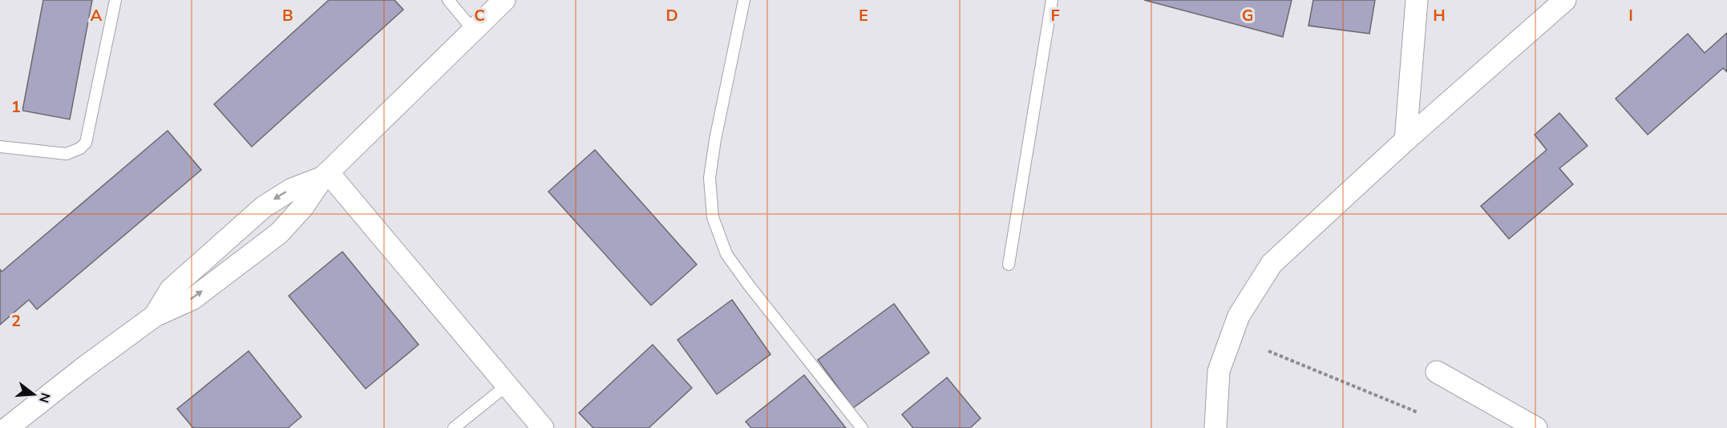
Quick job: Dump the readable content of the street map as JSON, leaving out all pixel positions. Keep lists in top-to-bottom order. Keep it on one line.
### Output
{"north":"right","grid":{"columns":["A","B","C","D","E","F","G","H","I"],"rows":["1","2"]}}
